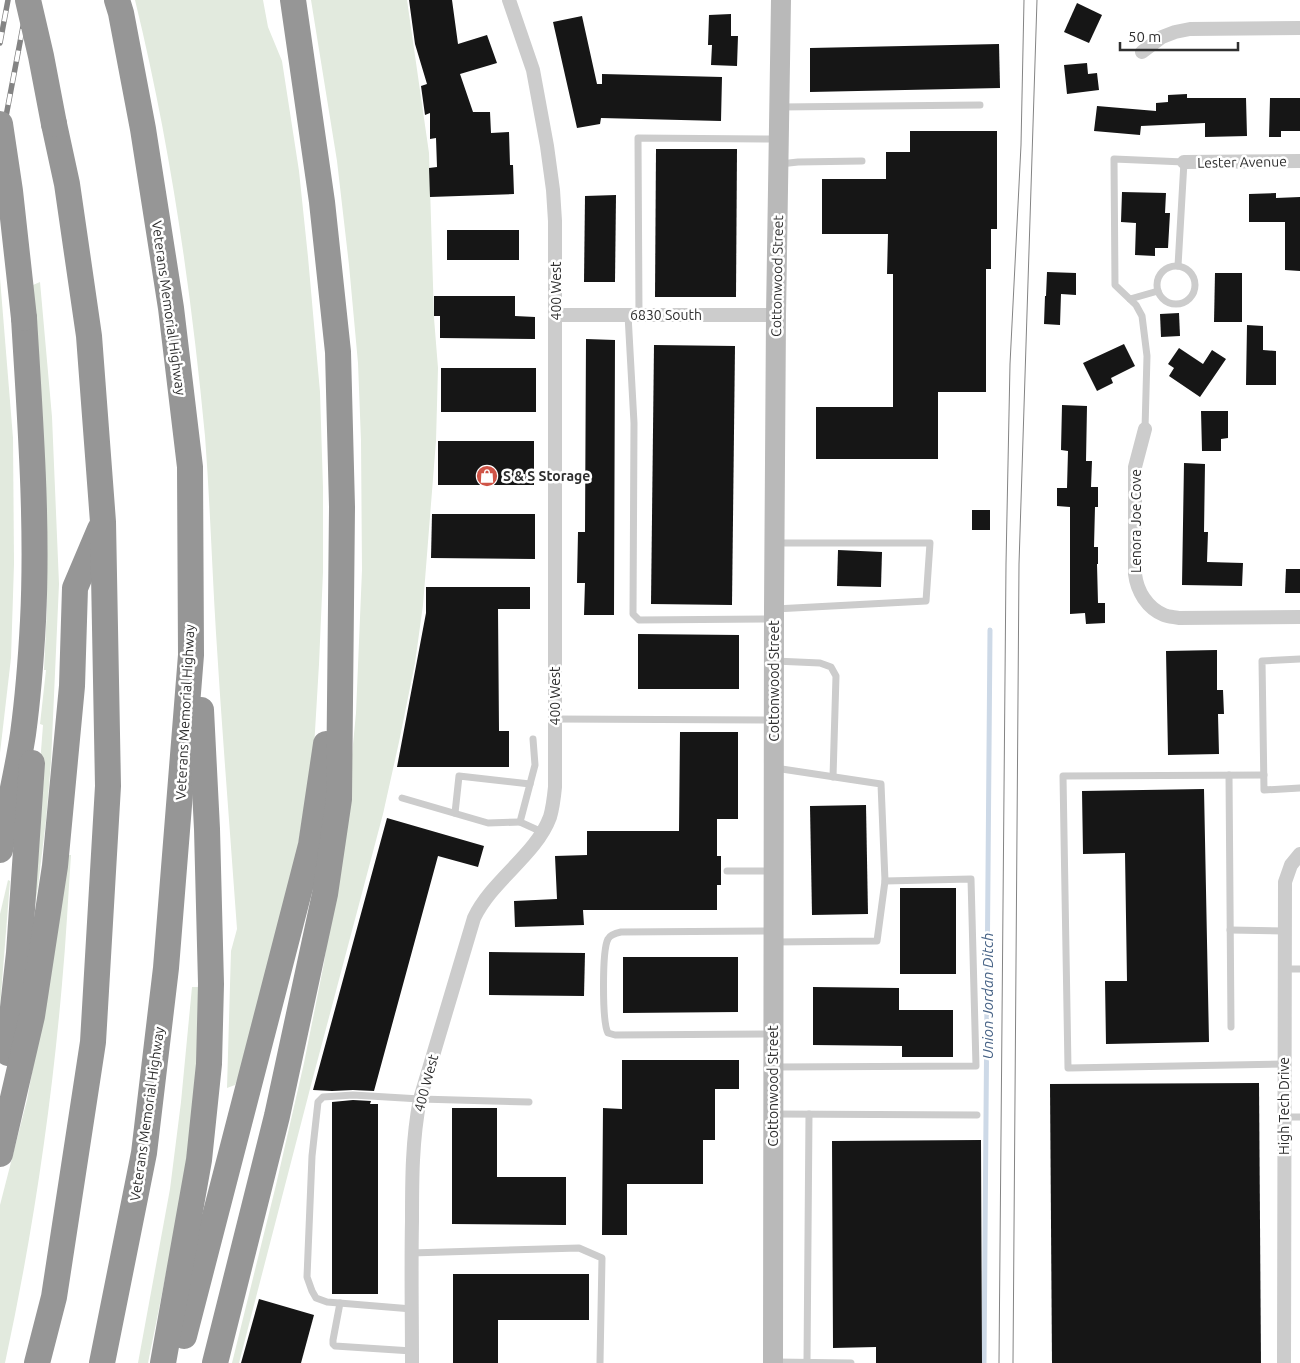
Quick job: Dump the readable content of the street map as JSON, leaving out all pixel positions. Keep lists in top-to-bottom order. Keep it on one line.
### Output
{"streets":{"highway":["Veterans Memorial Highway"],"street":["Lester Avenue","Cottonwood Street","400 West","6830 South","Lenora Joe Cove","High Tech Drive"]},"crossings":[["Cottonwood Street","6830 South"],["400 West","6830 South"]],"water":["Union Jordan Ditch"],"places":{"shop":["S & S Storage"]},"scale_bar":"50 m"}
